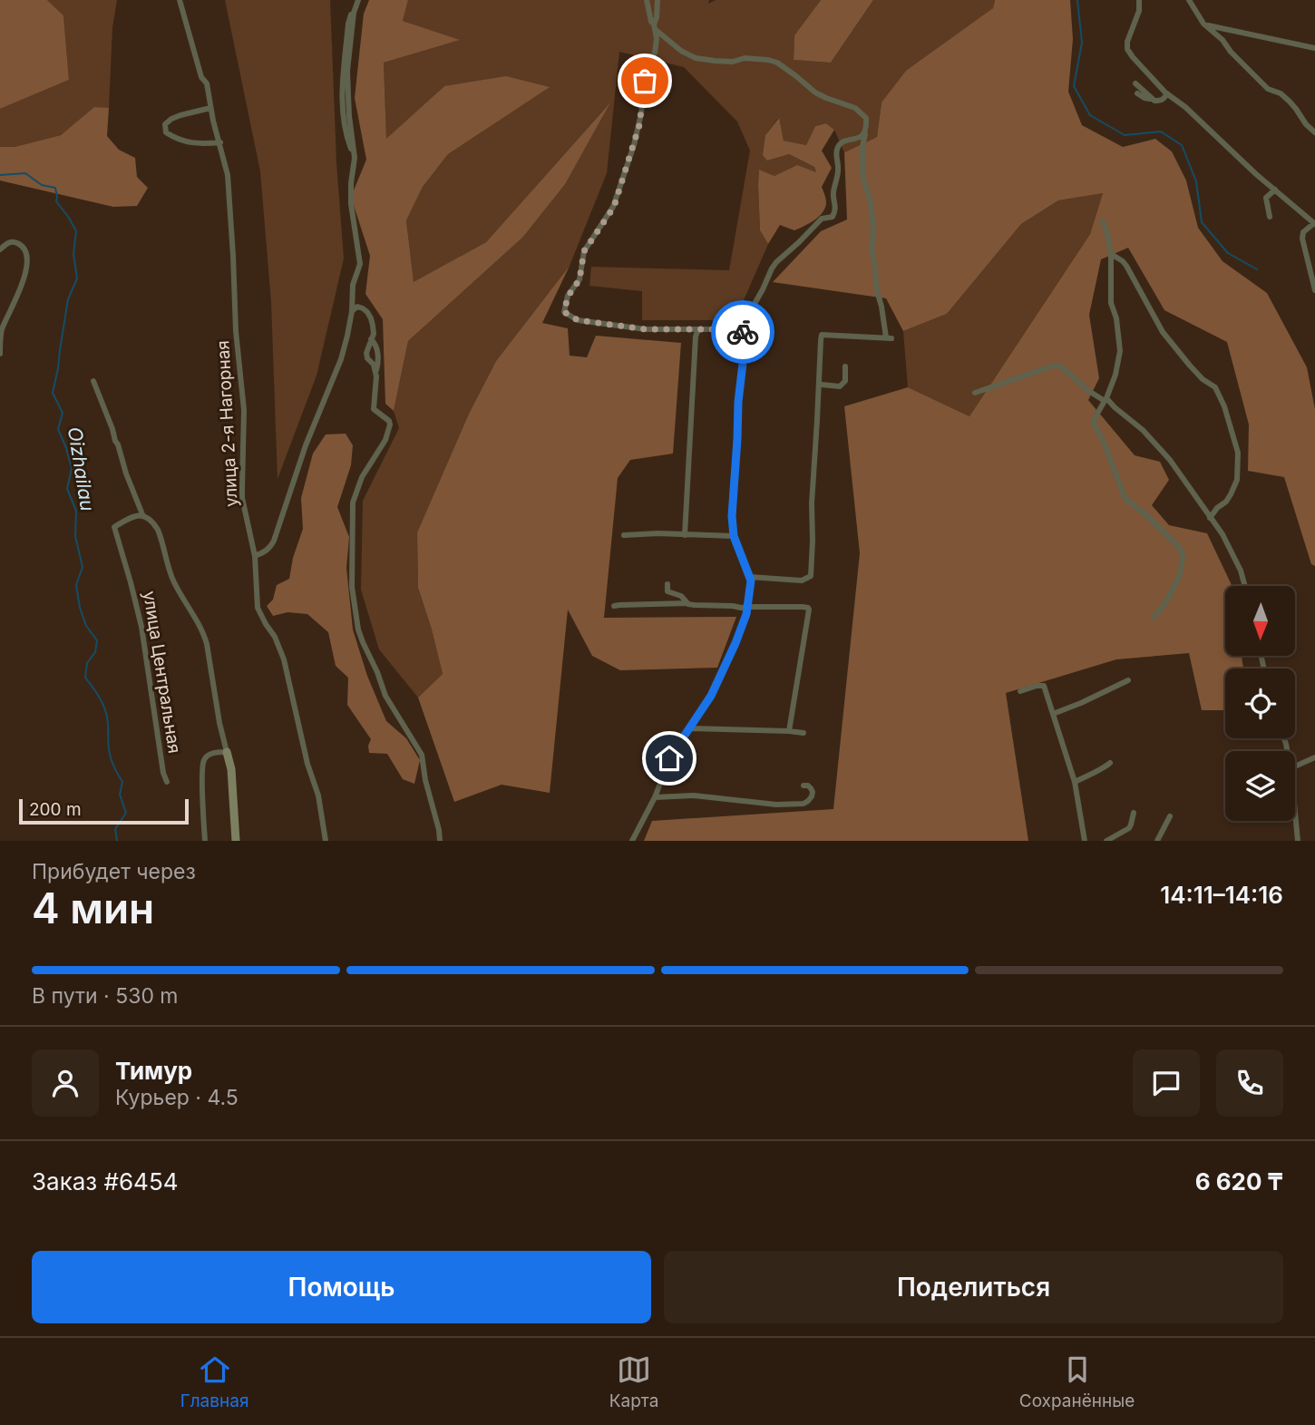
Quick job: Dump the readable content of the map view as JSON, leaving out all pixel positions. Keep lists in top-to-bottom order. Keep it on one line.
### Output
{"streets":{"street":["улица 2-я Нагорная","улица Центральная"]},"water":["Oizhailau"],"scale_bar":"200 m","north":"bottom","page":{"scale":"200 m","heading":["4 мин","Прибудет через","14:11–14:16"],"panel":["Тимур","Курьер · 4.5","Заказ #6454","6 620 ₸"],"bar":"В пути · 530 m","buttons":["Помощь","Поделиться"],"tabs":["Главная","Карта","Сохранённые"]}}
